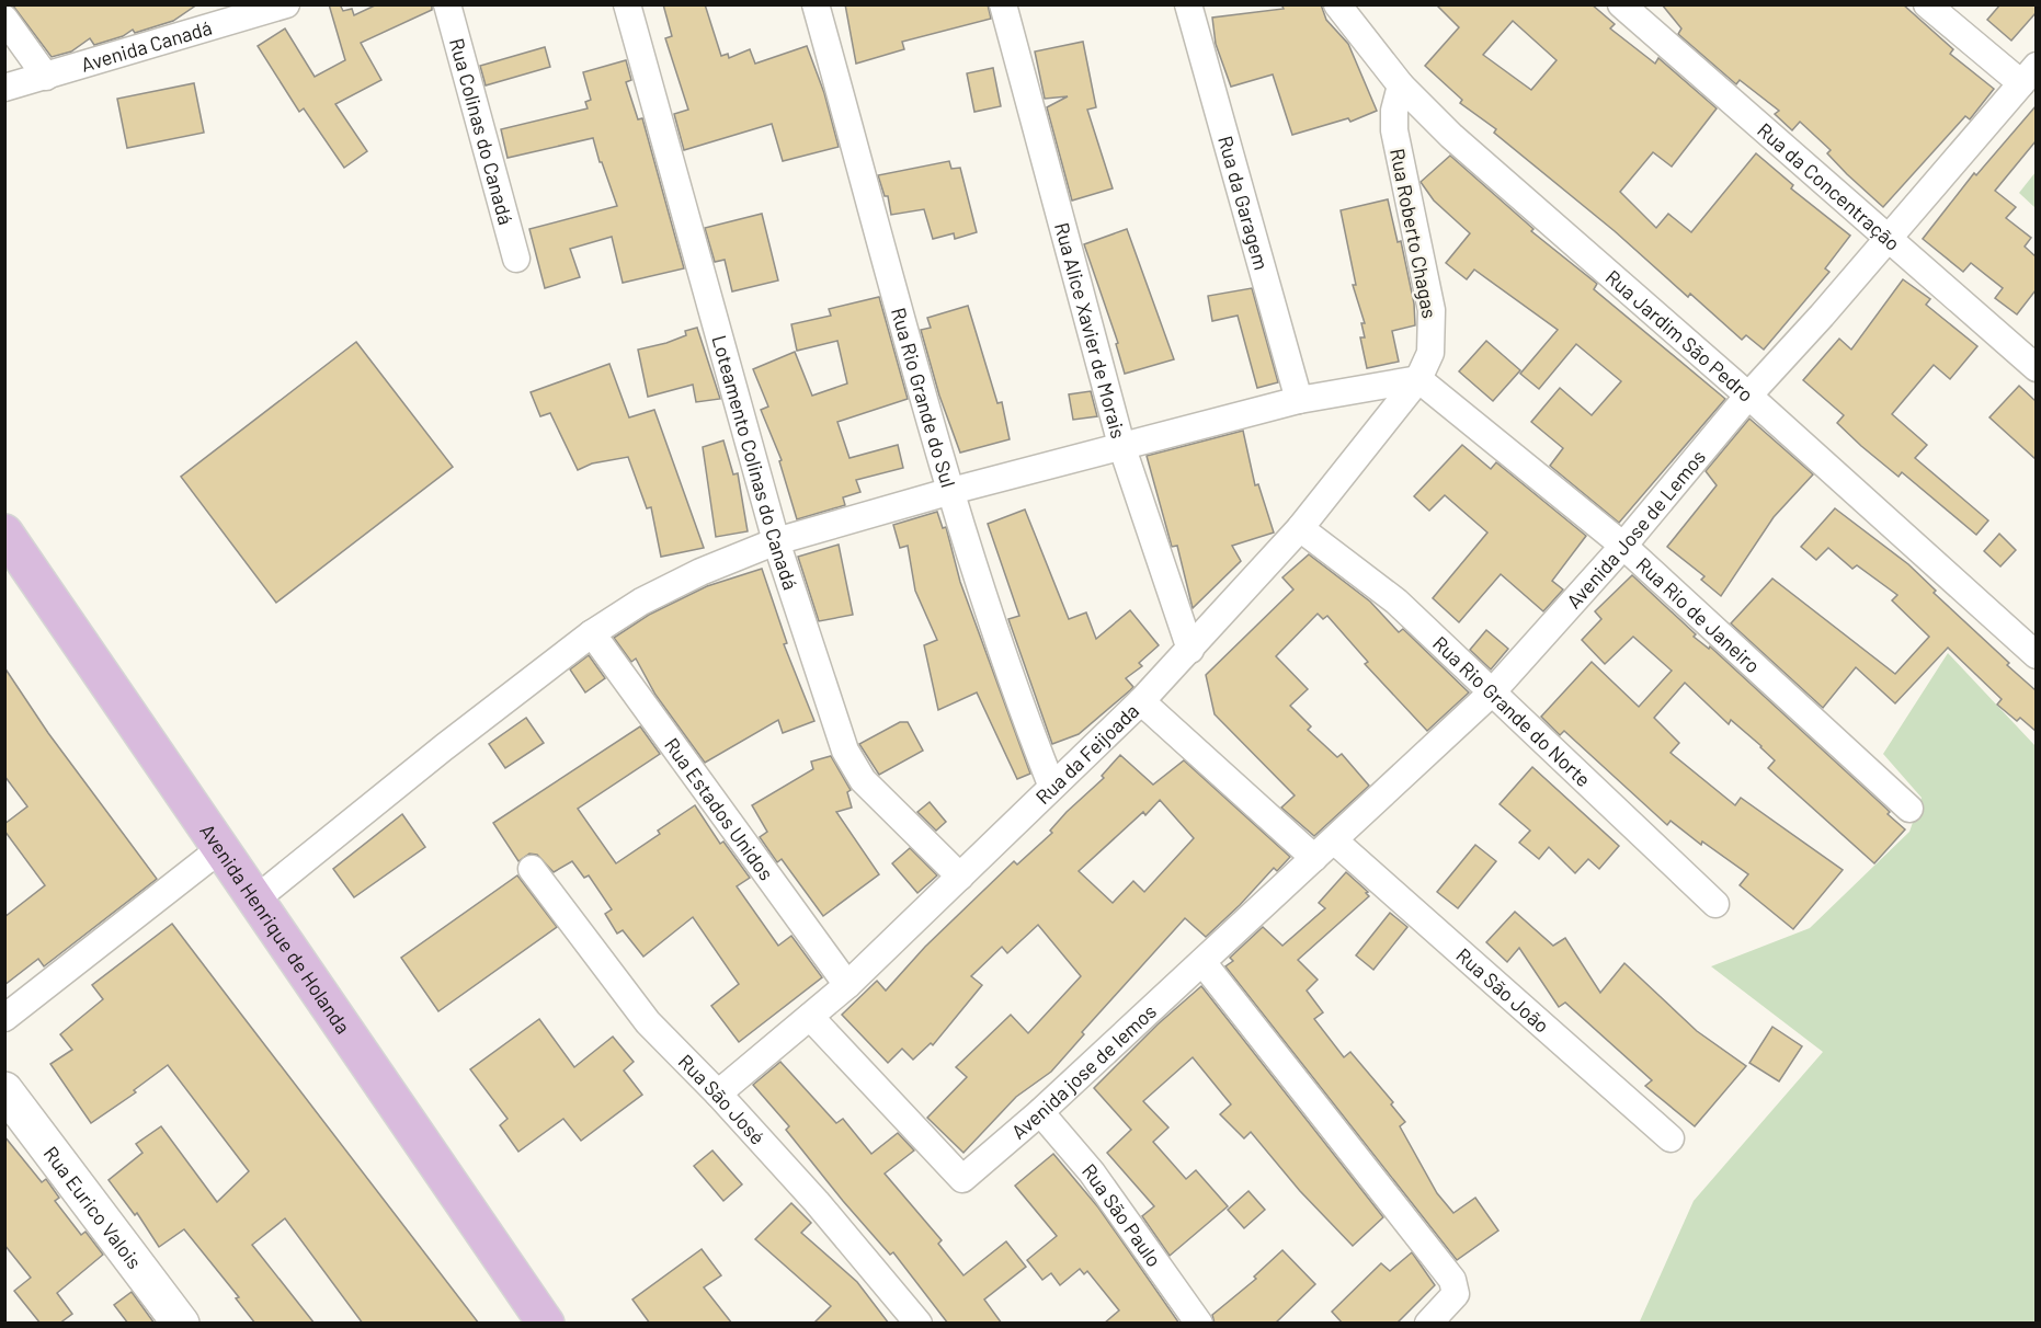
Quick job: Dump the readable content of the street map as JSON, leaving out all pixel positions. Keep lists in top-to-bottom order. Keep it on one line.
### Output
{"streets":{"main road":["Avenida Henrique de Holanda","Rua Eurico Valois"],"street":["Avenida Canadá","Rua Colinas do Canadá","Rua da Concentração","Rua da Garagem","Rua Roberto Chagas","Rua Alice Xavier de Morais","Rua Jardim São Pedro","Rua Rio Grande do Sul","Loteamento Colinas do Canadá","Avenida Jose de Lemos","Rua Rio de Janeiro","Rua Rio Grande do Norte","Rua da Feijoada","Rua Estados Unidos","Rua São João","Avenida jose de lemos","Rua São José","Rua São Paulo"]},"crossings":[["Rua da Concentração","Avenida Jose de Lemos"],["Rua Roberto Chagas","Rua Jardim São Pedro"],["Rua Roberto Chagas","Rua Rio de Janeiro"],["Rua Roberto Chagas","Rua da Feijoada"],["Rua Alice Xavier de Morais","Rua da Feijoada"],["Rua Jardim São Pedro","Avenida Jose de Lemos"],["Rua Rio Grande do Sul","Rua da Feijoada"],["Loteamento Colinas do Canadá","Rua da Feijoada"],["Avenida Jose de Lemos","Rua Rio de Janeiro"],["Avenida Jose de Lemos","Rua Rio Grande do Norte"],["Avenida Jose de Lemos","Rua São João"],["Avenida Jose de Lemos","Avenida jose de lemos"],["Rua Rio de Janeiro","Rua da Feijoada"],["Rua Rio Grande do Norte","Rua da Feijoada"],["Rua da Feijoada","Rua Estados Unidos"],["Rua da Feijoada","Avenida jose de lemos"],["Rua da Feijoada","Rua São José"],["Avenida jose de lemos","Rua São Paulo"]]}
